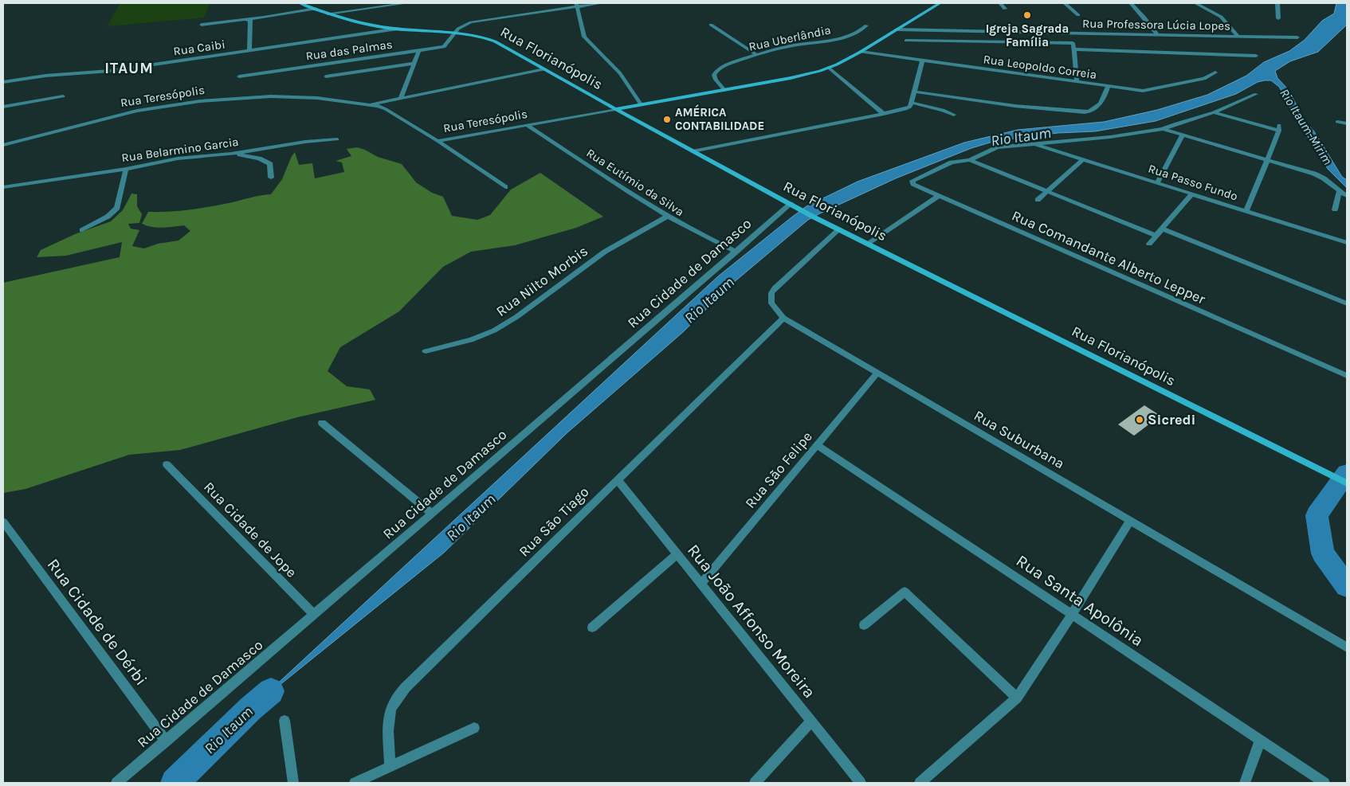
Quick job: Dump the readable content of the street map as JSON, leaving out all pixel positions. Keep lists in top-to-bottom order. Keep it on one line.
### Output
{"streets":{"main road":["Rua Florianópolis","Rua Teresópolis"],"street":["Rua Professora Lúcia Lopes","Rua Uberlândia","Rua Caibi","Rua das Palmas","Rua Leopoldo Correia","Rua Belarmino Garcia","Rua Eutímio da Silva","Rua Passo Fundo","Rua Comandante Alberto Lepper","Rua Cidade de Damasco","Rua Nilto Morbis","Rua Suburbana","Rua São Felipe","Rua São Tiago","Rua Cidade de Jope","Rua Santa Apolônia","Rua João Affonso Moreira","Rua Cidade de Dérbi"]},"crossings":[["Rua Professora Lúcia Lopes","Rua Teresópolis"],["Rua Uberlândia","Rua Teresópolis"],["Rua Caibi","Rua Florianópolis"],["Rua das Palmas","Rua Florianópolis"],["Rua Florianópolis","Rua Teresópolis"],["Rua Florianópolis","Rua Cidade de Damasco"],["Rua Florianópolis","Rua Suburbana"],["Rua Leopoldo Correia","Rua Teresópolis"],["Rua Teresópolis","Rua Eutímio da Silva"],["Rua Eutímio da Silva","Rua Cidade de Damasco"],["Rua Eutímio da Silva","Rua Nilto Morbis"],["Rua Cidade de Damasco","Rua Cidade de Jope"],["Rua Cidade de Damasco","Rua Cidade de Dérbi"],["Rua Suburbana","Rua São Felipe"],["Rua Suburbana","Rua São Tiago"],["Rua São Felipe","Rua Santa Apolônia"],["Rua São Felipe","Rua João Affonso Moreira"],["Rua São Tiago","Rua João Affonso Moreira"]],"districts":["ITAUM"],"water":["Rio Itaum-Mirim","Rio Itaum"],"places":["Igreja Sagrada Família","AMÉRICA CONTABILIDADE","Sicredi"]}
